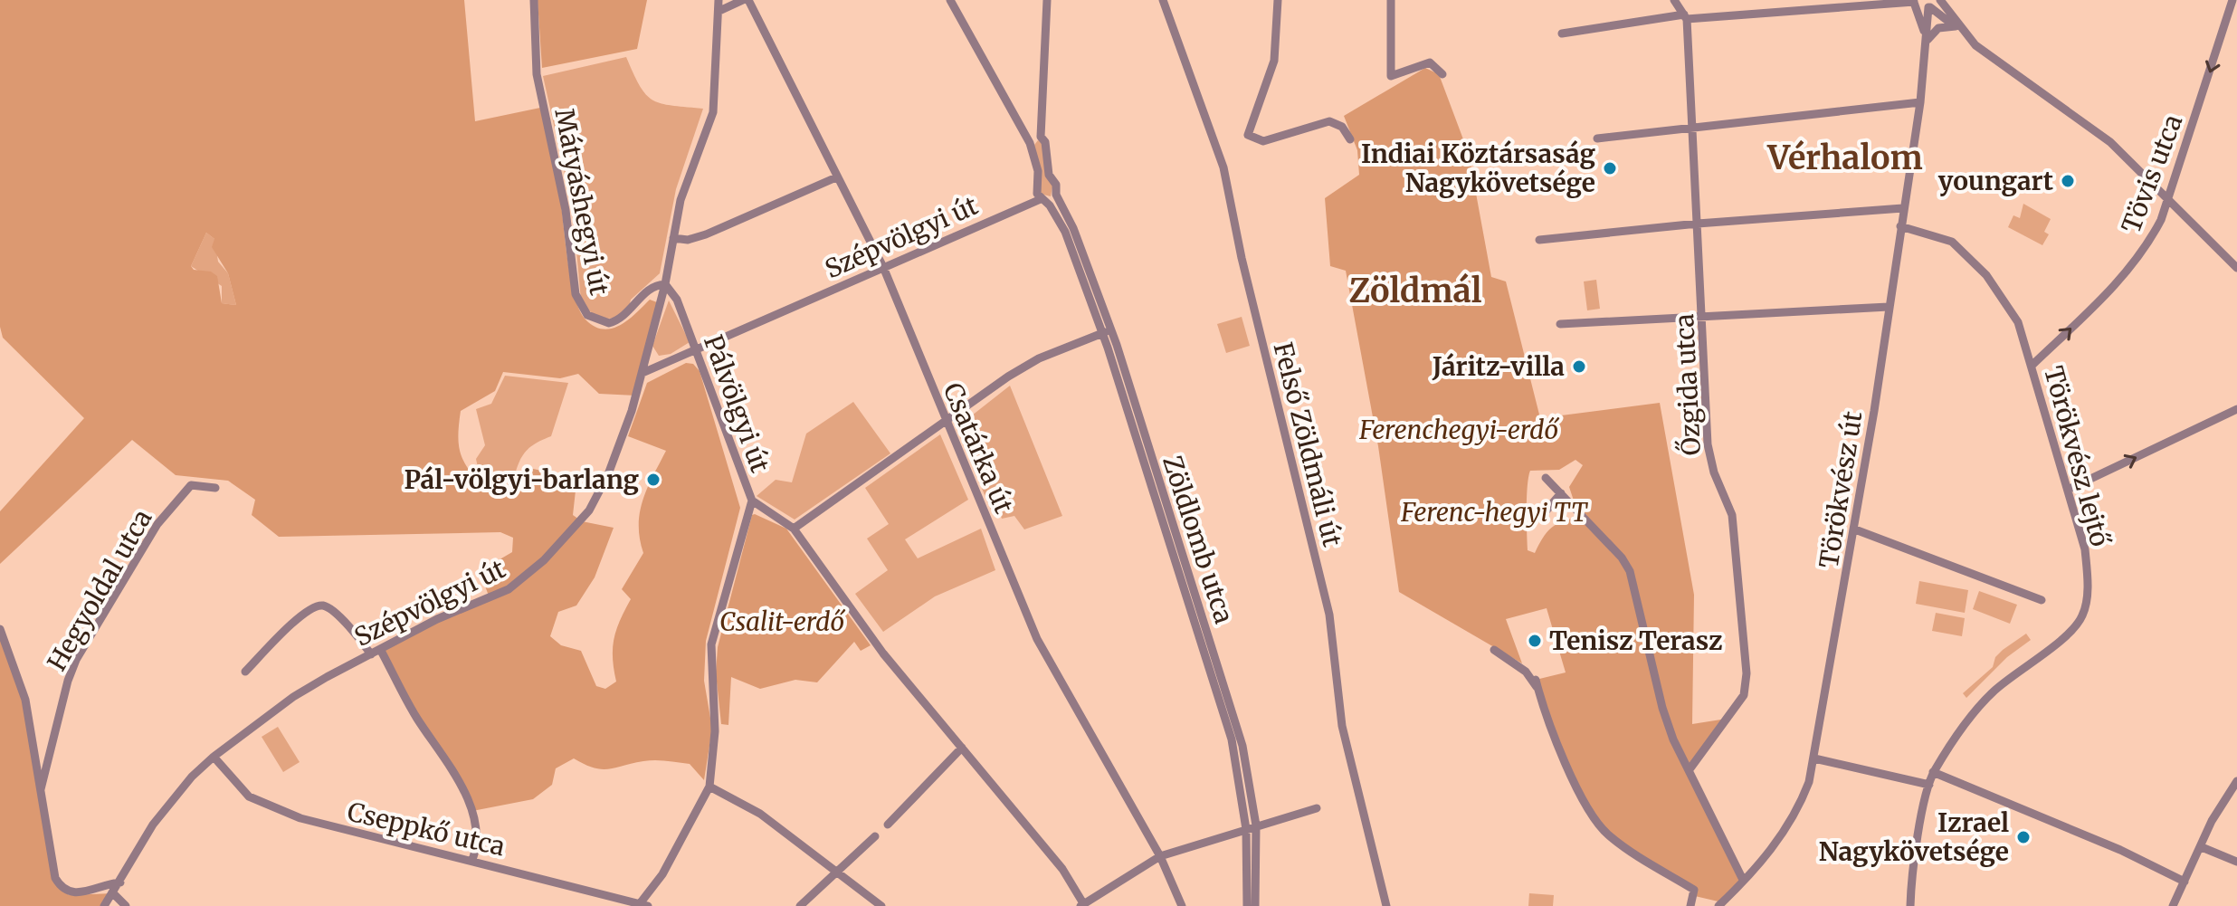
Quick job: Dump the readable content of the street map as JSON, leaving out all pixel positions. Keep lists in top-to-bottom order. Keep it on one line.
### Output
{"streets":{"street":["Tövis utca","Mátyáshegyi út","Szépvölgyi út","Őzgida utca","Pálvölgyi út","Felső Zöldmáli út","Csatárka út","Törökvész lejtő","Törökvész út","Zöldlomb utca","Hegyoldal utca","Cseppkő utca"]},"crossings":[["Tövis utca","Törökvész lejtő"],["Mátyáshegyi út","Pálvölgyi út"],["Szépvölgyi út","Pálvölgyi út"],["Szépvölgyi út","Csatárka út"],["Szépvölgyi út","Zöldlomb utca"],["Szépvölgyi út","Cseppkő utca"],["Pálvölgyi út","Cseppkő utca"],["Törökvész lejtő","Törökvész út"]],"districts":["Vérhalom","Zöldmál"],"parks":["Ferenchegyi-erdő","Ferenc-hegyi TT","Csalit-erdő"],"places":["Indiai Köztársaság Nagykövetsége","youngart","Járitz-villa","Pál-völgyi-barlang","Tenisz Terasz","Izrael Nagykövetsége"]}
